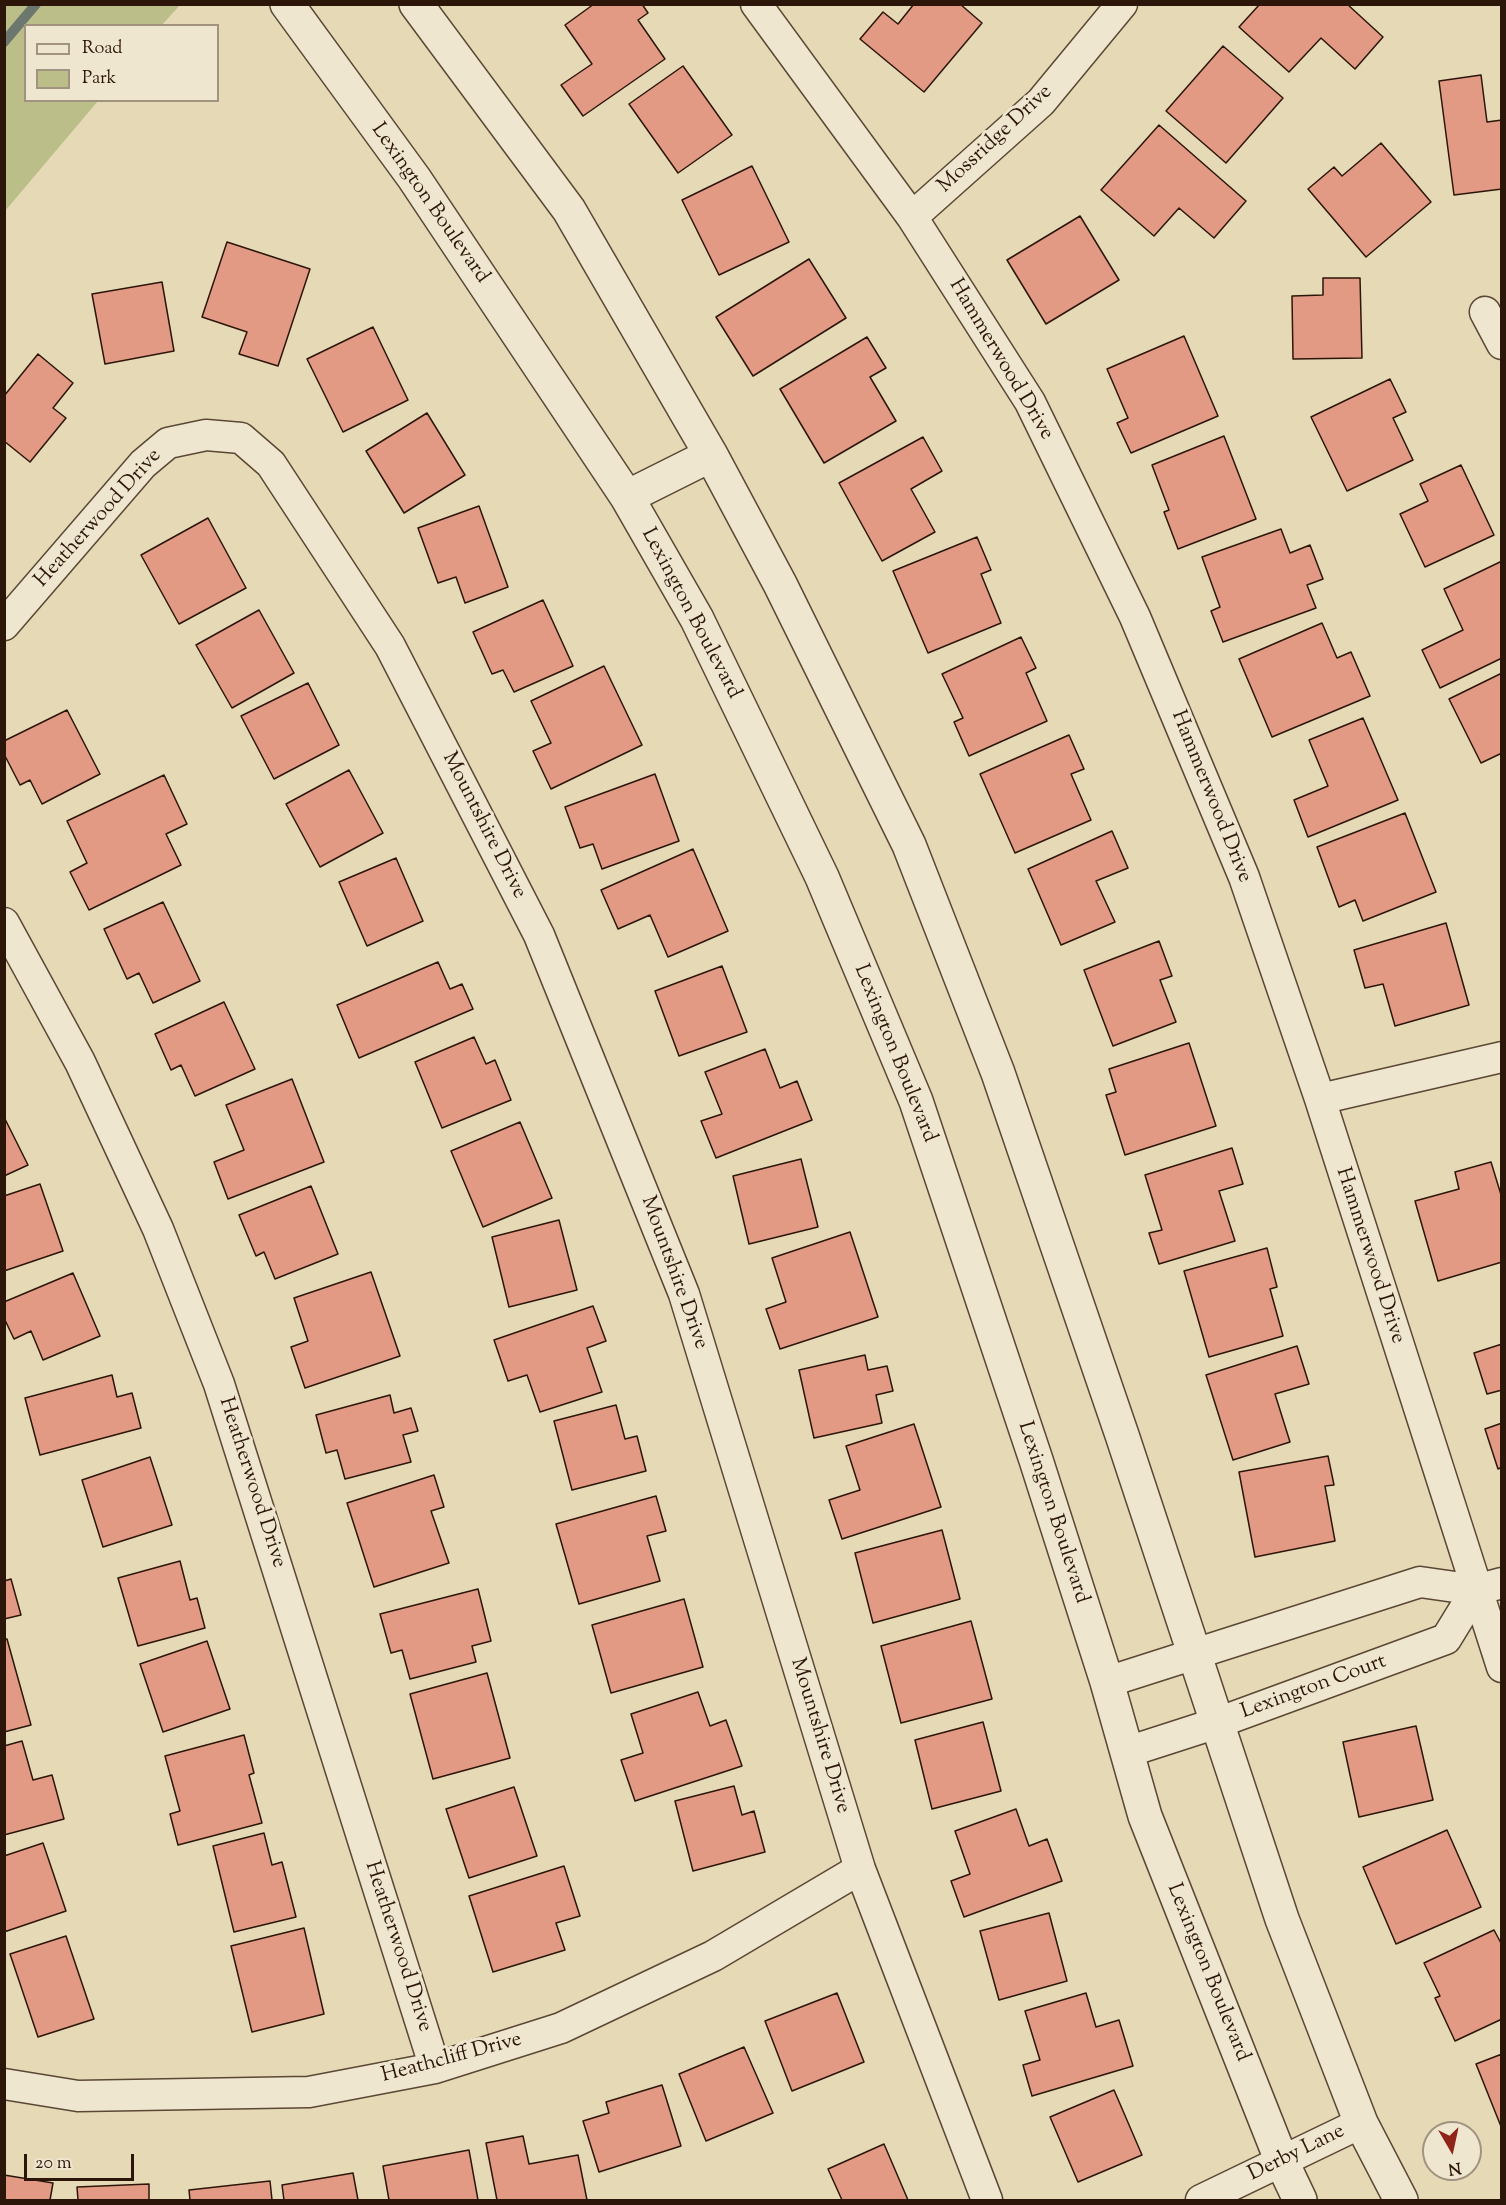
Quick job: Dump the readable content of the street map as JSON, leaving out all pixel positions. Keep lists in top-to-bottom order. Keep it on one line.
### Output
{"streets":{"street":["Mossridge Drive","Lexington Boulevard","Hammerwood Drive","Heatherwood Drive","Mountshire Drive","Lexington Court","Heathcliff Drive","Derby Lane"]},"crossings":[["Mossridge Drive","Hammerwood Drive"],["Lexington Boulevard","Lexington Court"],["Lexington Boulevard","Derby Lane"],["Hammerwood Drive","Lexington Court"],["Heatherwood Drive","Mountshire Drive"],["Heatherwood Drive","Heathcliff Drive"],["Mountshire Drive","Heathcliff Drive"]],"legend":["Road","Park"],"scale_bar":"20 m","north":"bottom"}
